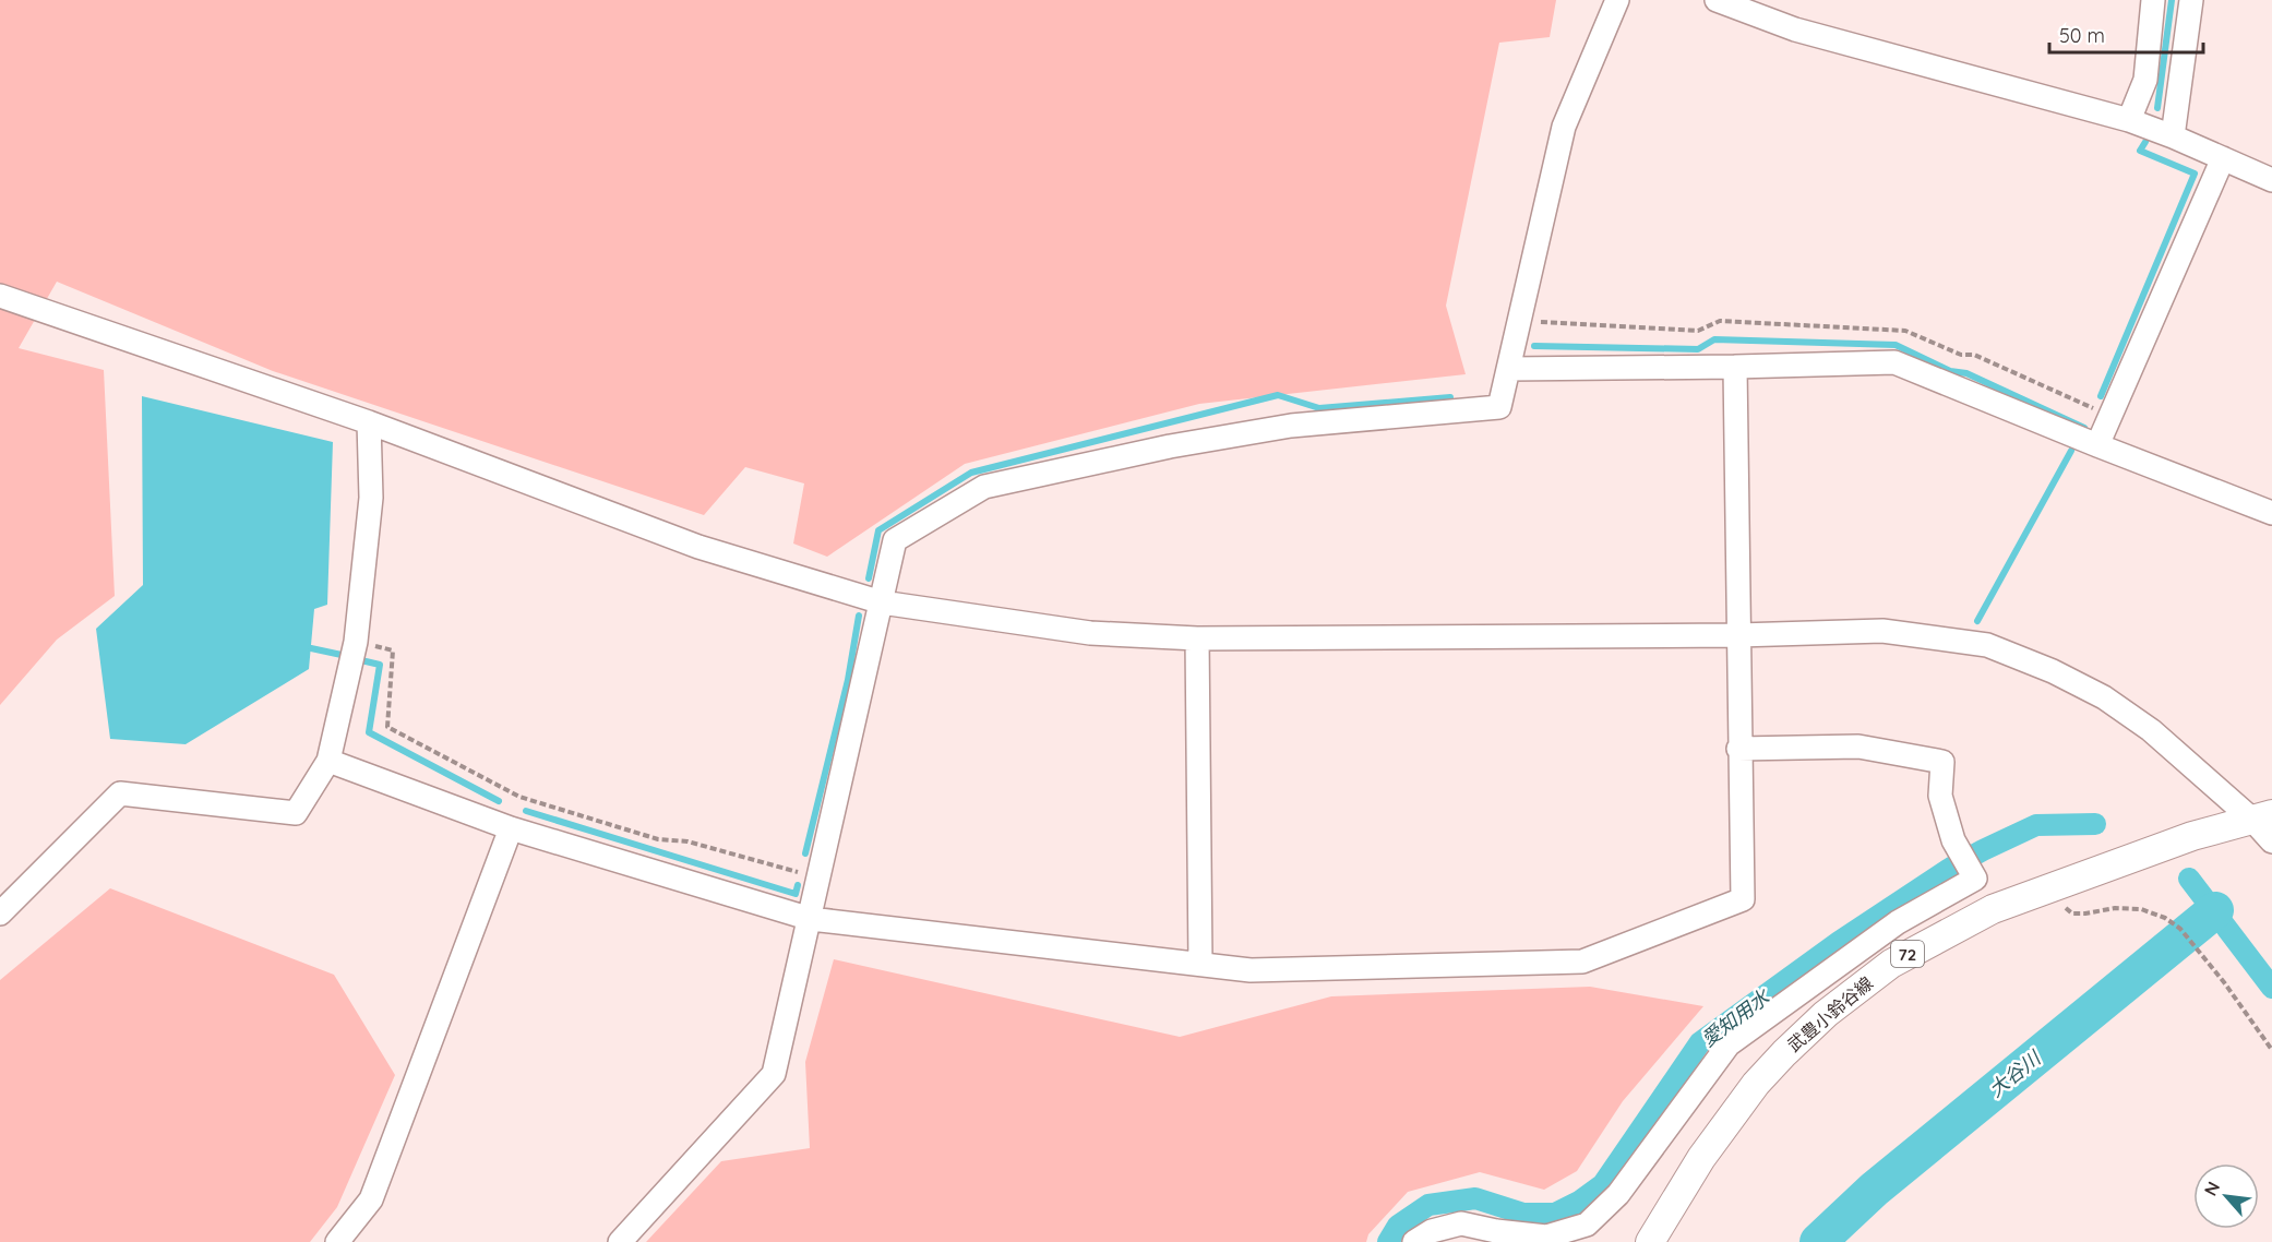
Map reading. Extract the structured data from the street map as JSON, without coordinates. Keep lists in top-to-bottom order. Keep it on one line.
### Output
{"streets":{"main road":["72","武豊小鈴谷線"]},"water":["愛知用水","大谷川"],"scale_bar":"50 m","north":"top left"}
